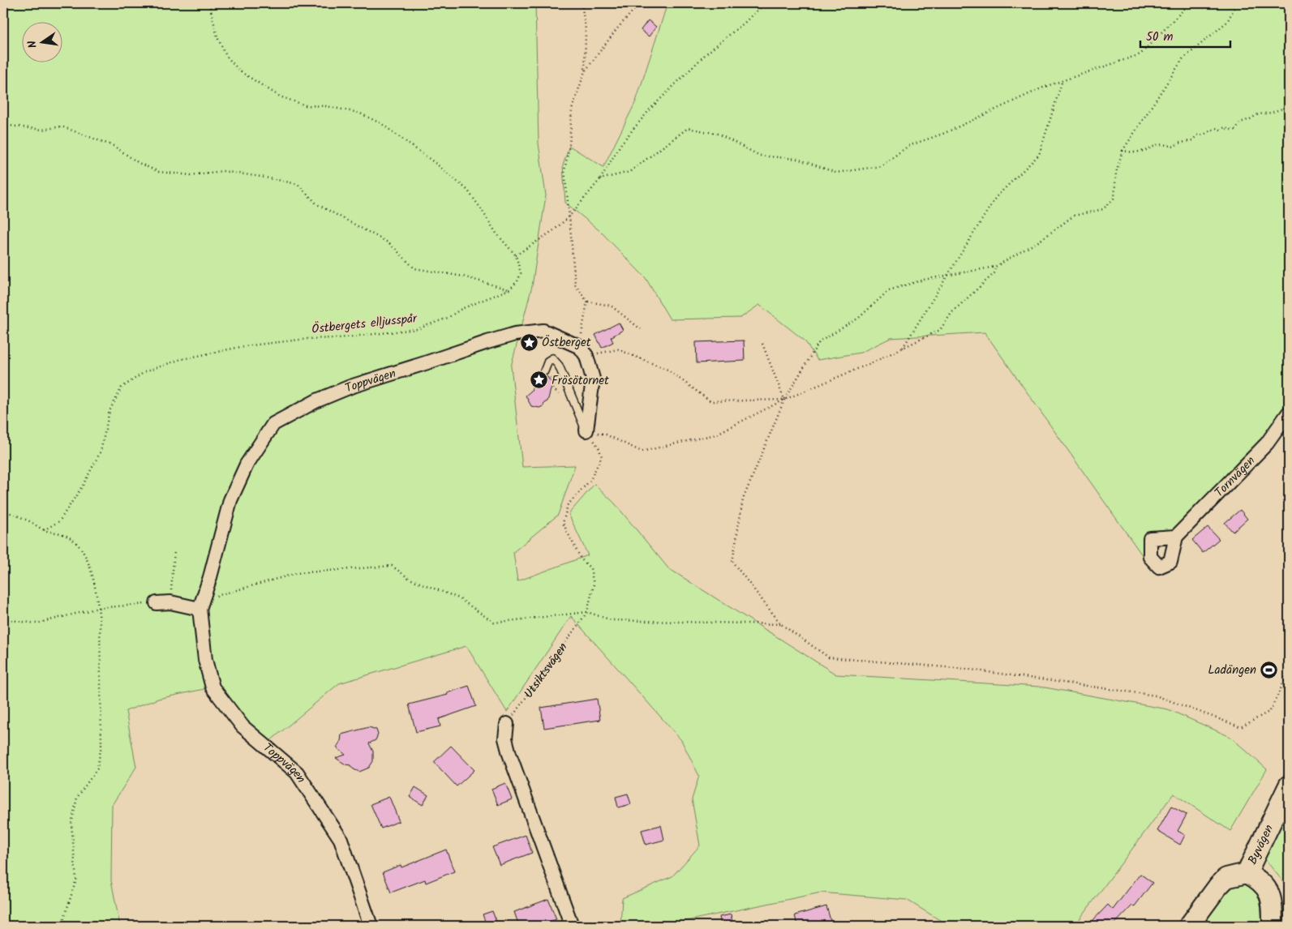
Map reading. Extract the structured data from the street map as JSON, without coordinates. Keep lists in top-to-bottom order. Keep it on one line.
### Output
{"streets":{"street":["Toppvägen","Tornvägen","Byvägen"],"path":["Östbergets elljusspår","Utsiktsvägen"]},"places":{"place":["Östberget","Frösötornet"],"sports":["Ladängen"]},"scale_bar":"50 m","north":"left"}
